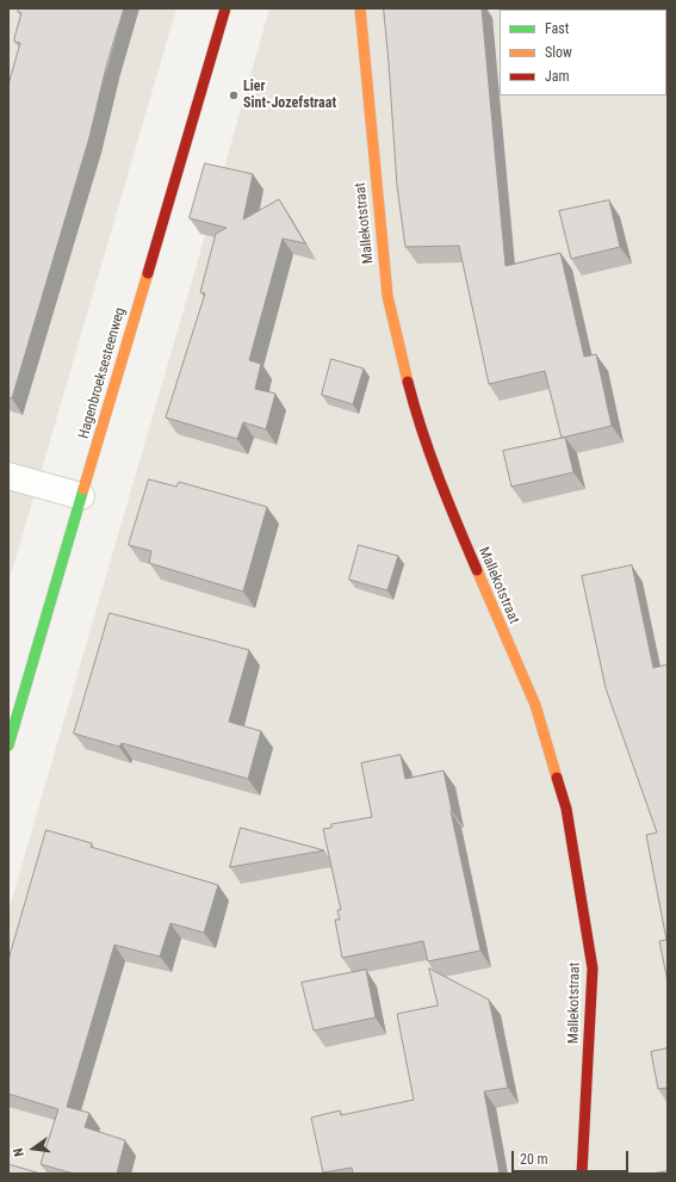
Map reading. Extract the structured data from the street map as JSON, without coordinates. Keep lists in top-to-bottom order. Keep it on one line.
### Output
{"streets":{"street":["Mallekotstraat","Hagenbroeksesteenweg"]},"places":["Lier Sint-Jozefstraat"],"legend":["Fast","Slow","Jam"],"scale_bar":"20 m","north":"left"}
